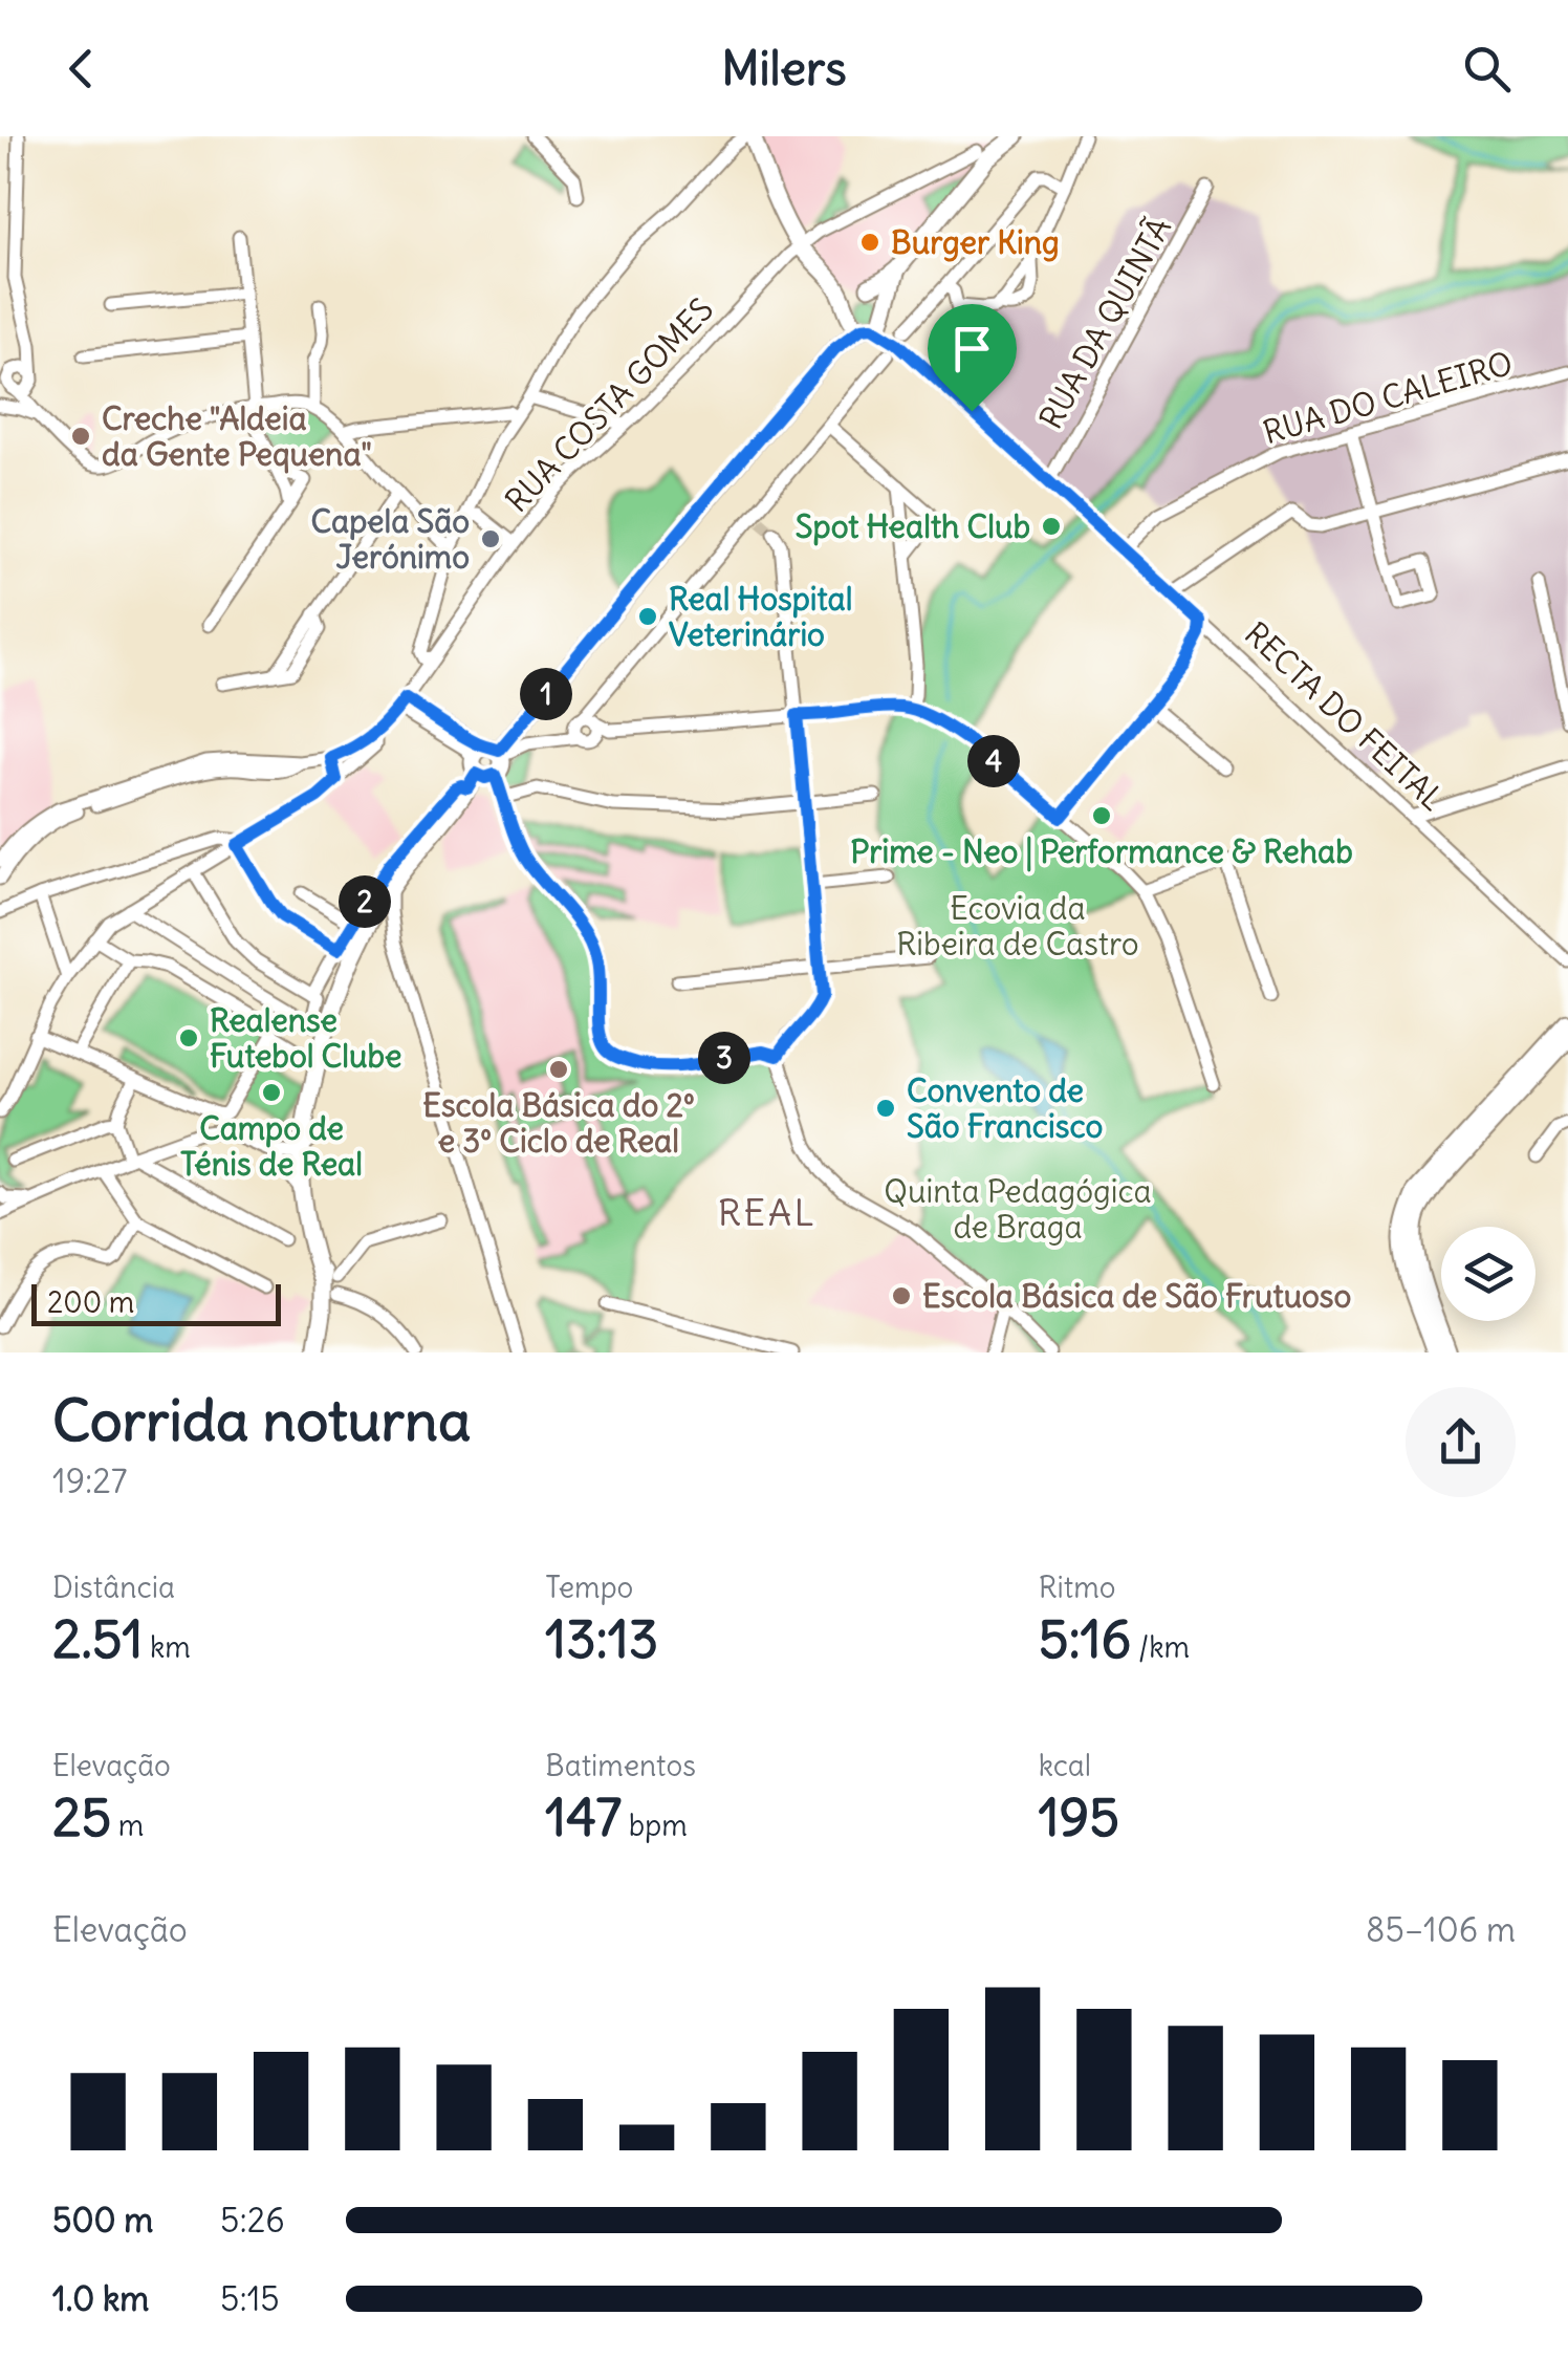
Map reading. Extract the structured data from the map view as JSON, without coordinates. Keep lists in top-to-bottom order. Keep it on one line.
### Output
{"streets":{"main road":["RECTA DO FEITAL"],"street":["RUA DA QUINTÃ","RUA DO CALEIRO","RUA COSTA GOMES"]},"crossings":[["RUA DA QUINTÃ","RECTA DO FEITAL"],["RUA DO CALEIRO","RECTA DO FEITAL"],["RUA COSTA GOMES","RECTA DO FEITAL"]],"districts":["REAL"],"parks":["Ecovia da Ribeira de Castro","Quinta Pedagógica de Braga"],"places":["Burger King","Creche \"Aldeia da Gente Pequena\"","Spot Health Club","Capela São Jerónimo","Real Hospital Veterinário","Prime - Neo | Performance & Rehab","Realense Futebol Clube","Escola Básica do 2º e 3º Ciclo de Real","Campo de Ténis de Real","Convento de São Francisco","Escola Básica de São Frutuoso"],"scale_bar":"200 m","page":{"header":"Milers","pins":["1","4","2","3"],"scale":"200 m","heading":["Corrida noturna","19:27"],"stats":[["Distância","2.51 km"],["Tempo","13:13"],["Ritmo","5:16 /km"],["Elevação","25 m"],["Batimentos","147 bpm"],["kcal","195"]],"chart":["Elevação","85–106 m"],"list":[{"name":"500 m","note":"5:26"},{"name":"1.0 km","note":"5:15"}]}}
